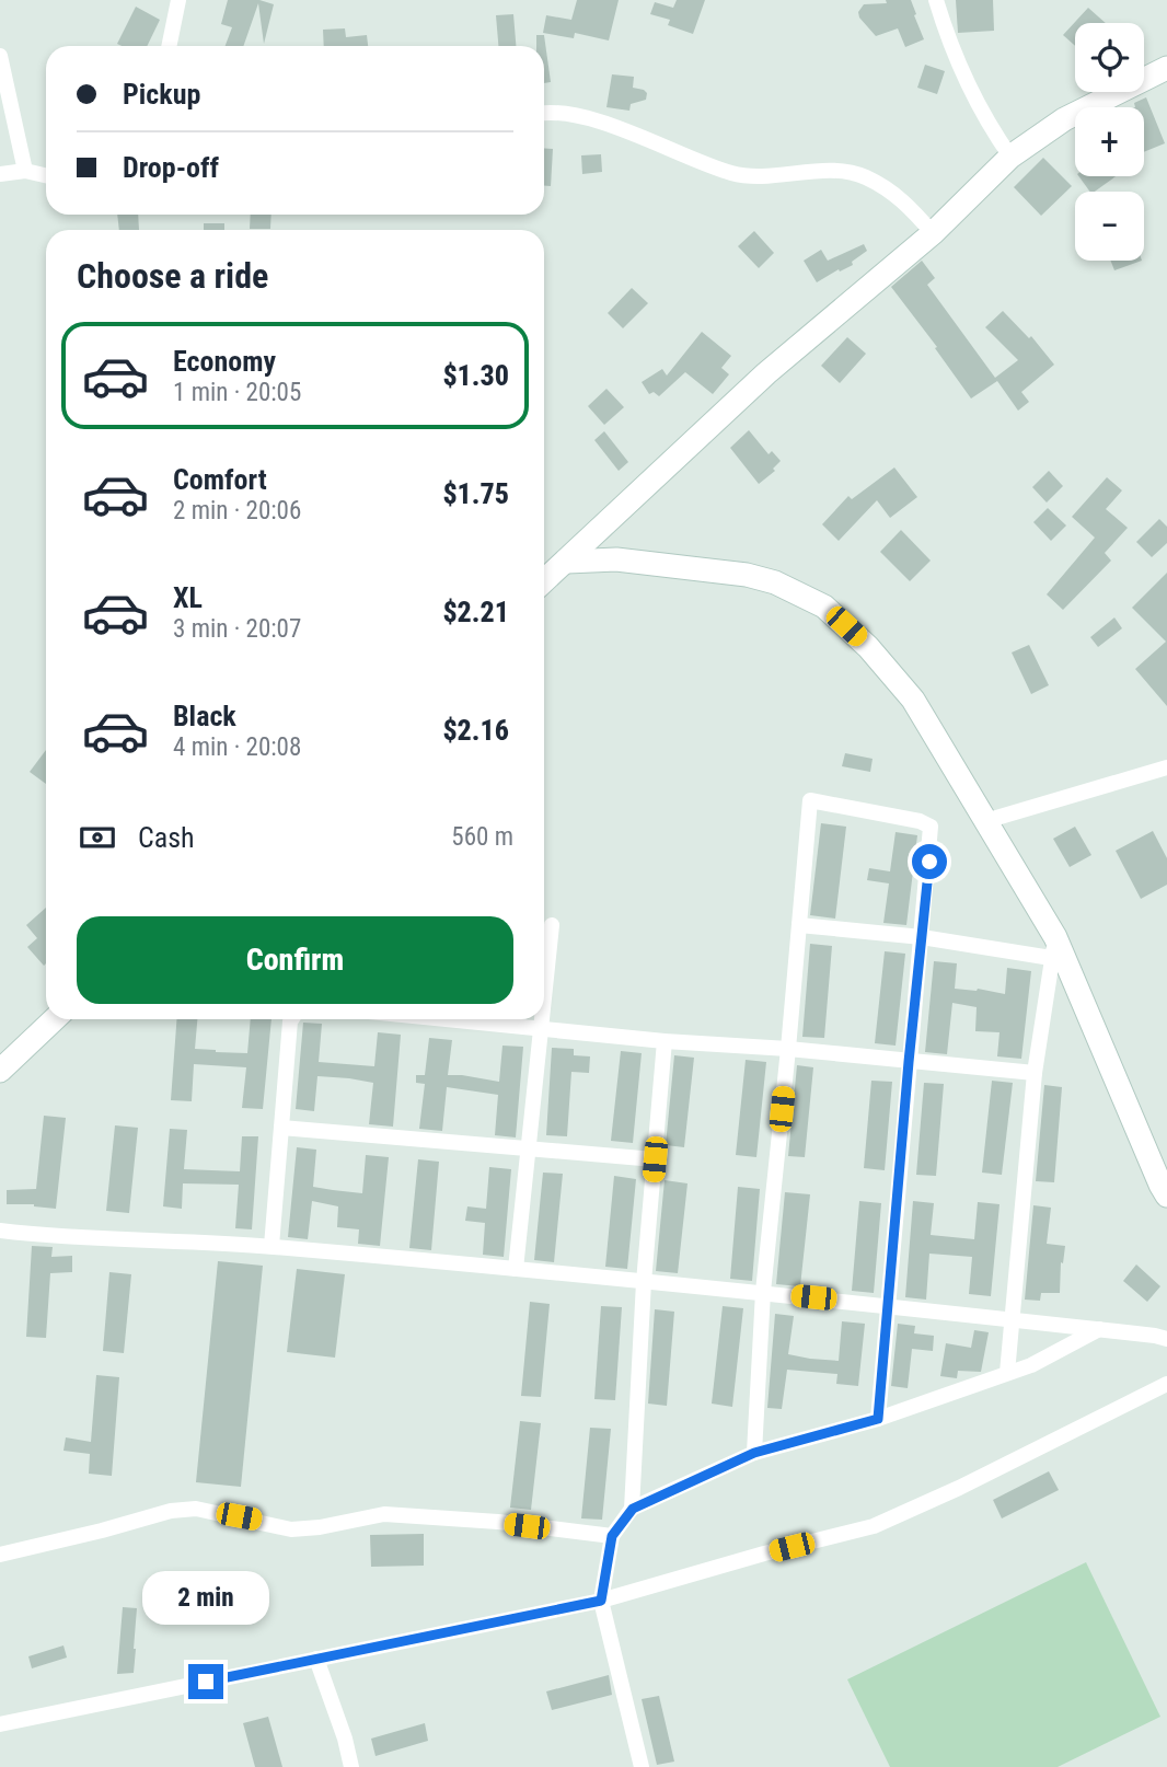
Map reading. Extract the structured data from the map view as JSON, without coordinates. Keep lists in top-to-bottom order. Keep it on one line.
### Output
{"page":{"map_buttons":["+","−"],"banner":["Pickup","Drop-off"],"heading":"Choose a ride","list":[{"name":"Economy","note":"1 min · 20:05","value":"$1.30"},{"name":"Comfort","note":"2 min · 20:06","value":"$1.75"},{"name":"XL","note":"3 min · 20:07","value":"$2.21"},{"name":"Black","note":"4 min · 20:08","value":"$2.16"}],"pay":["Cash","560 m"],"buttons":"Confirm","bubble":"2 min"}}
